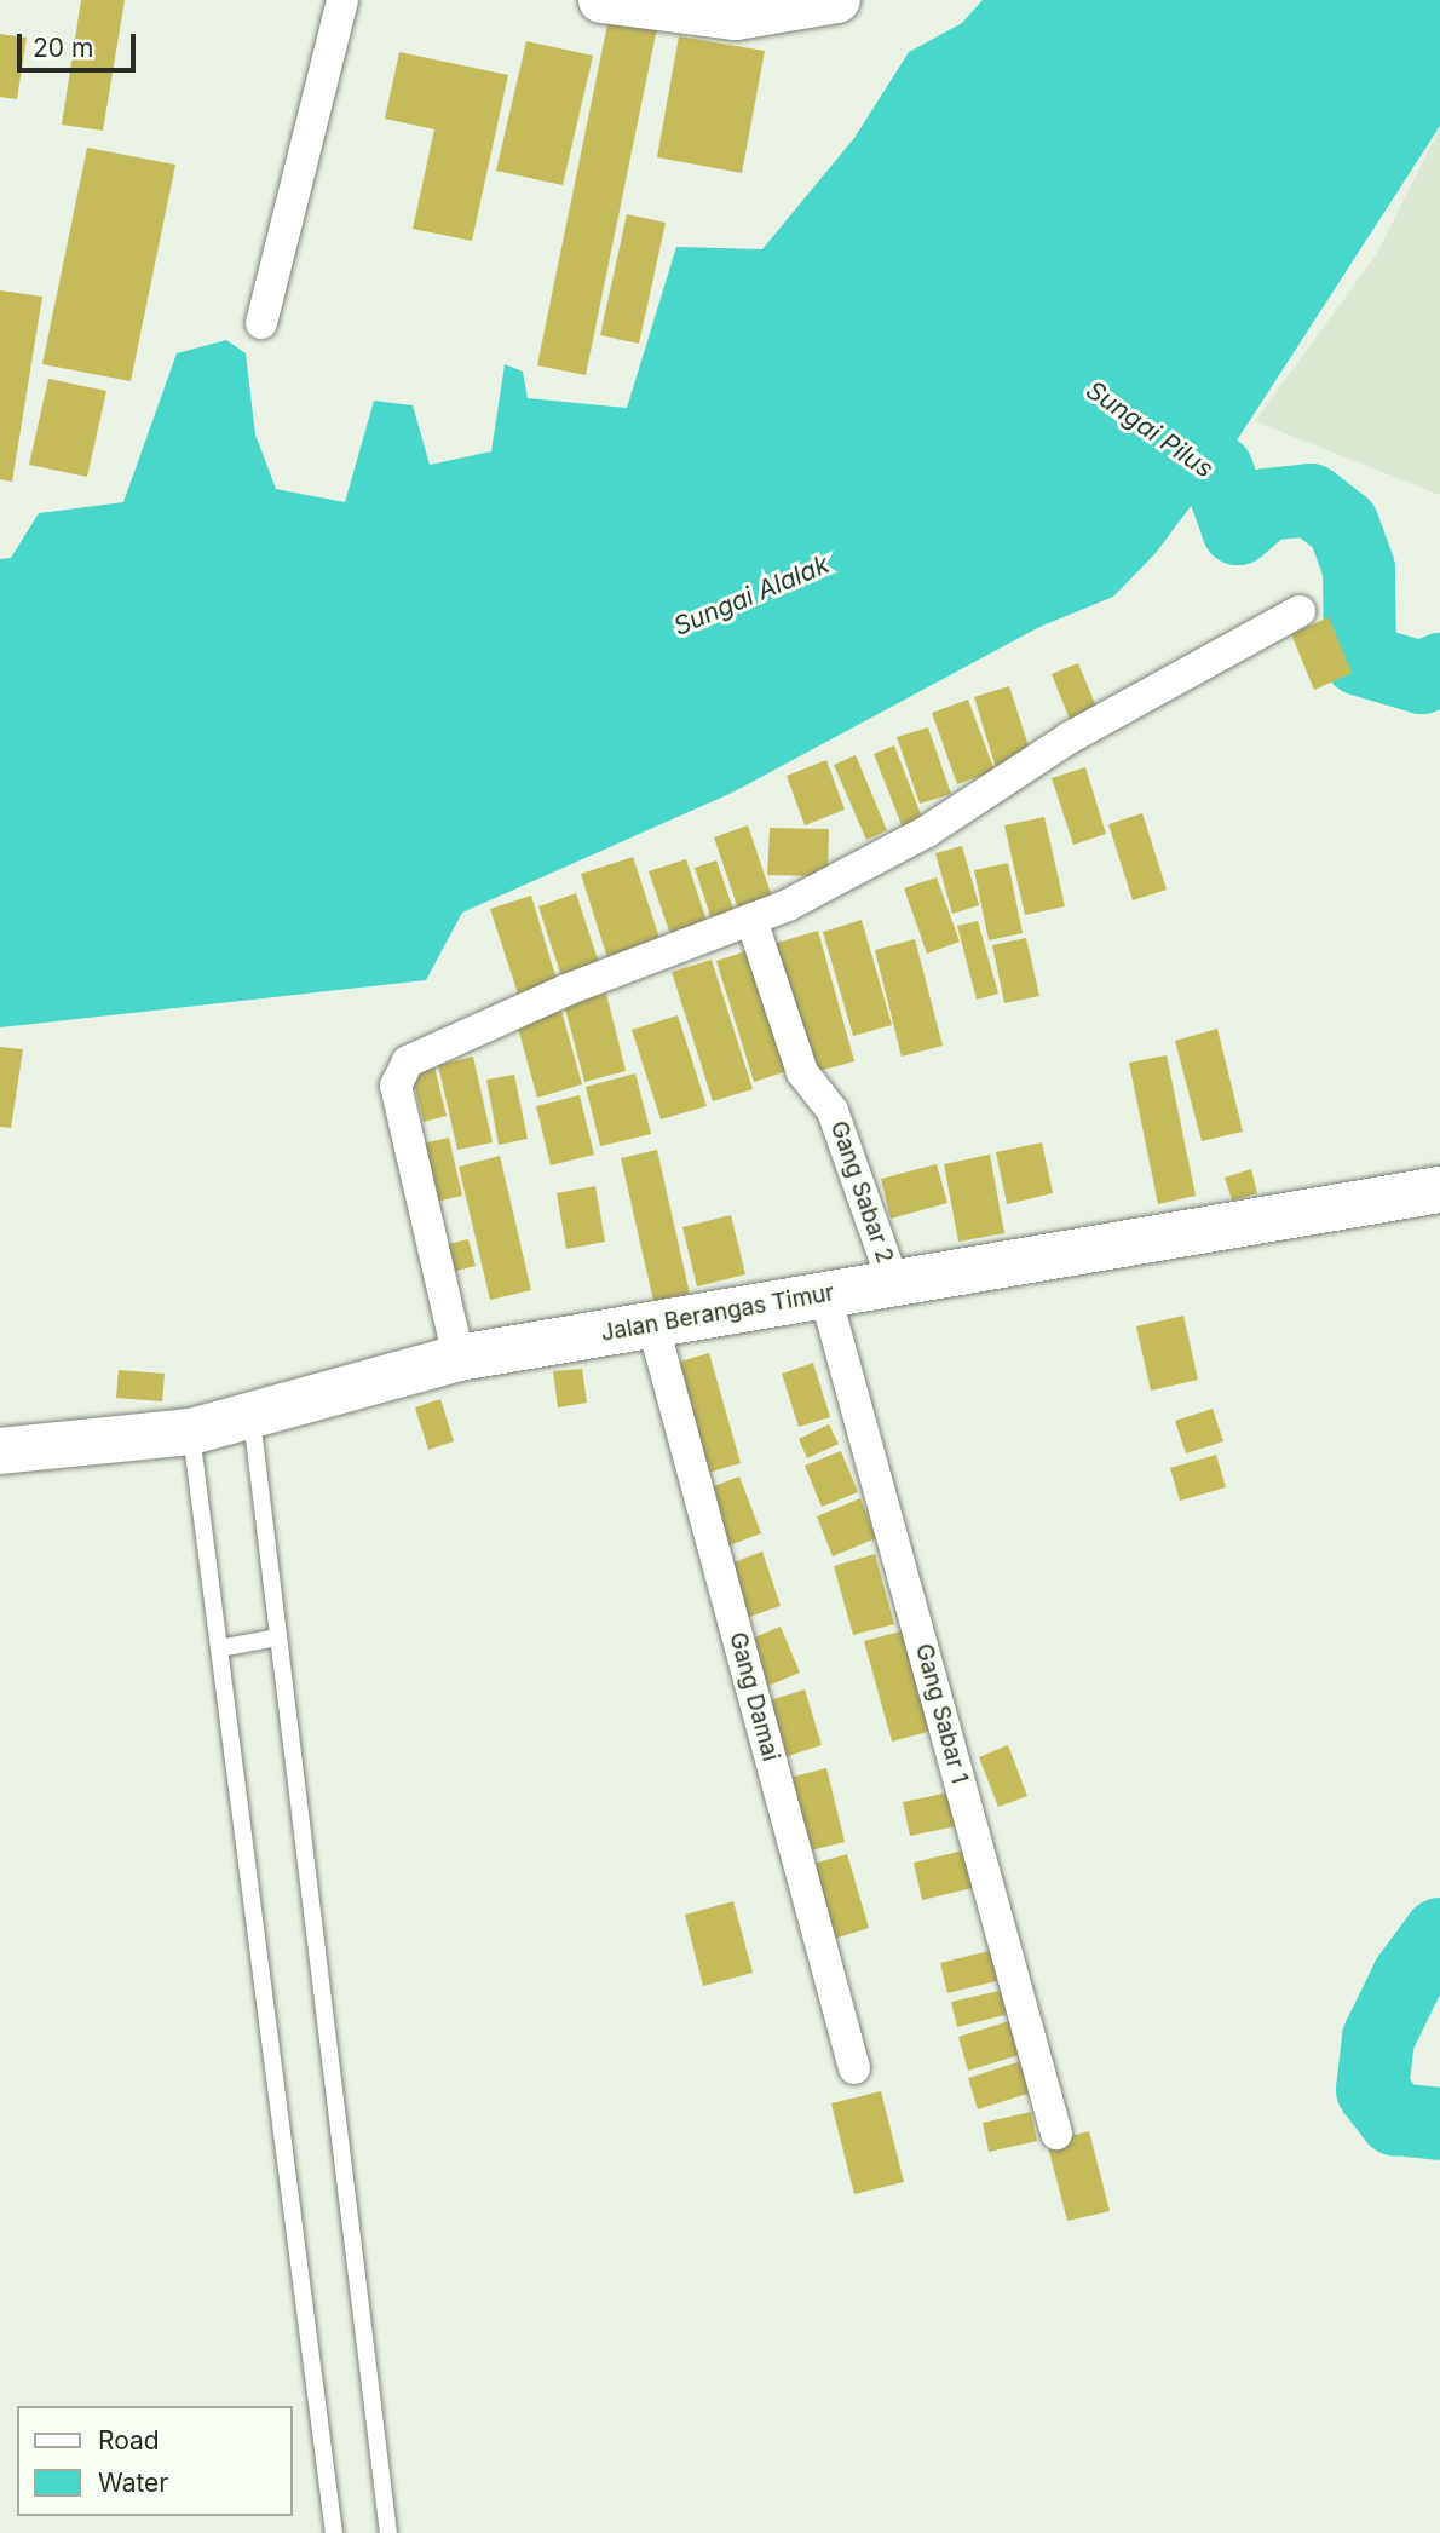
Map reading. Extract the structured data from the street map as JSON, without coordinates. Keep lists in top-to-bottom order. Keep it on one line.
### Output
{"streets":{"main road":["Jalan Berangas Timur"],"street":["Gang Sabar 2","Gang Damai","Gang Sabar 1"]},"crossings":[["Gang Sabar 2","Jalan Berangas Timur"],["Jalan Berangas Timur","Gang Damai"],["Jalan Berangas Timur","Gang Sabar 1"]],"water":["Sungai Pilus","Sungai Alalak"],"legend":["Road","Water"],"scale_bar":"20 m"}
